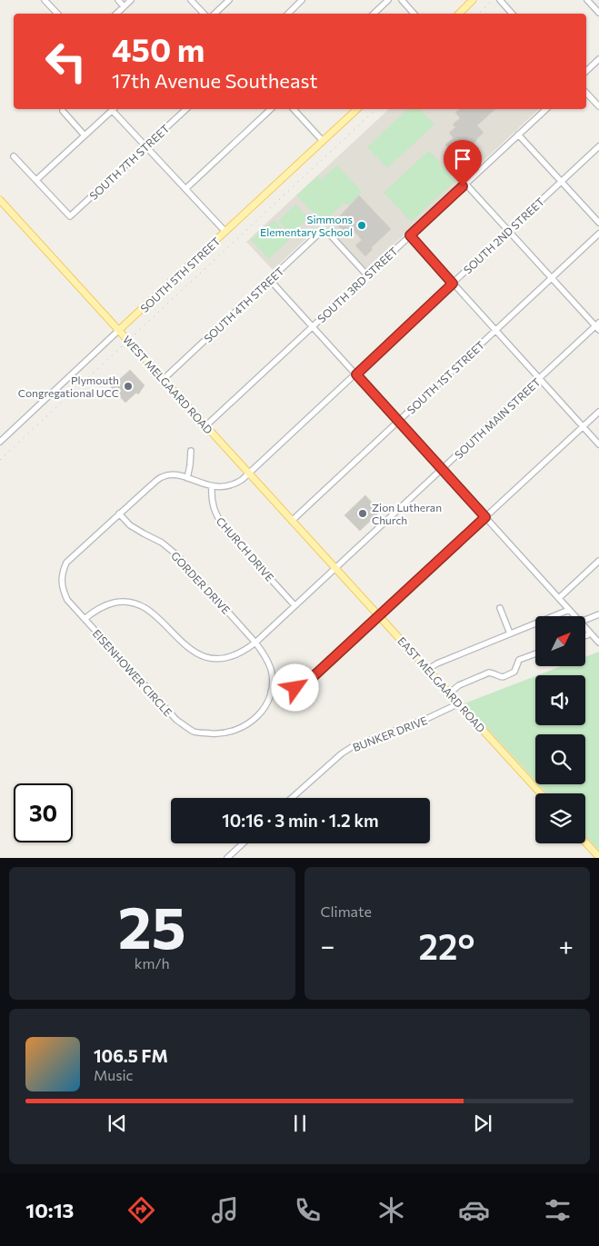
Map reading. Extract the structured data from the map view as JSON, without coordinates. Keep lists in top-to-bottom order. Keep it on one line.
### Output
{"streets":{"main road":["SOUTH 5TH STREET","WEST MELGAARD ROAD","EAST MELGAARD ROAD"],"street":["SOUTH 7TH STREET","SOUTH 2ND STREET","SOUTH 3RD STREET","SOUTH 4TH STREET","SOUTH 1ST STREET","SOUTH MAIN STREET","CHURCH DRIVE","GORDER DRIVE","EISENHOWER CIRCLE","BUNKER DRIVE"]},"crossings":[["SOUTH 2ND STREET","WEST MELGAARD ROAD"],["SOUTH 5TH STREET","WEST MELGAARD ROAD"],["SOUTH 3RD STREET","SOUTH 4TH STREET"],["SOUTH 3RD STREET","WEST MELGAARD ROAD"],["SOUTH 4TH STREET","WEST MELGAARD ROAD"],["SOUTH 1ST STREET","WEST MELGAARD ROAD"],["WEST MELGAARD ROAD","SOUTH MAIN STREET"],["WEST MELGAARD ROAD","EAST MELGAARD ROAD"],["SOUTH MAIN STREET","EAST MELGAARD ROAD"],["CHURCH DRIVE","EISENHOWER CIRCLE"],["GORDER DRIVE","EISENHOWER CIRCLE"],["EAST MELGAARD ROAD","BUNKER DRIVE"]],"places":["Simmons Elementary School","Plymouth Congregational UCC","Zion Lutheran Church"],"north":"top right","page":{"turn":["450 m","17th Avenue Southeast"],"limit":"30","trip":"10:16 · 3 min · 1.2 km","tile":[["25","km/h"],"Climate"],"heat":["−","22°","+"],"song":["106.5 FM","Music"],"tabs":"10:13"}}
